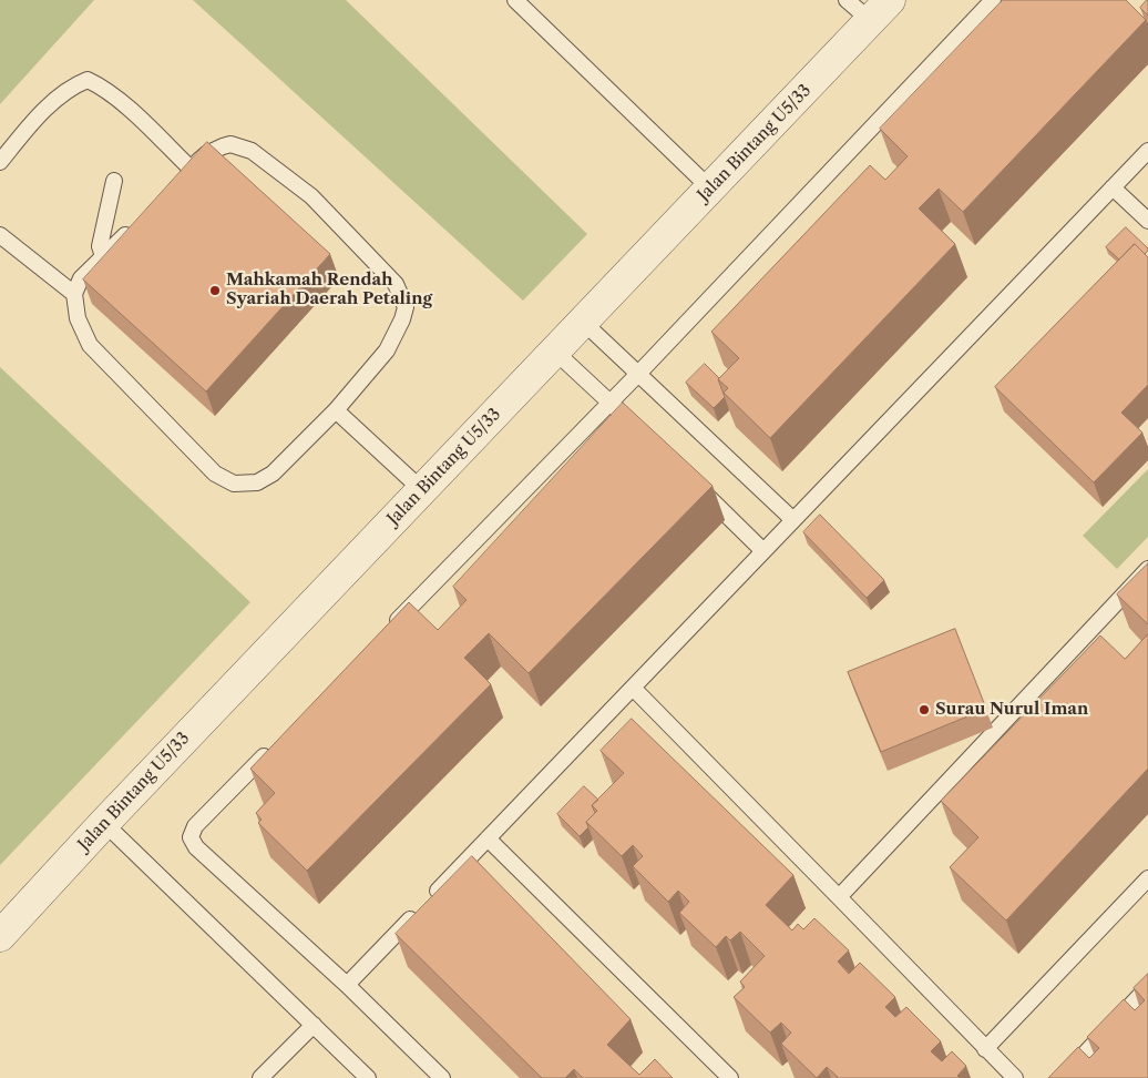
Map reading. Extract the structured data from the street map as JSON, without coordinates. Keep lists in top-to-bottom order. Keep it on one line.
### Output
{"streets":{"street":["Jalan Bintang U5/33"]},"places":["Mahkamah Rendah Syariah Daerah Petaling","Surau Nurul Iman"]}
